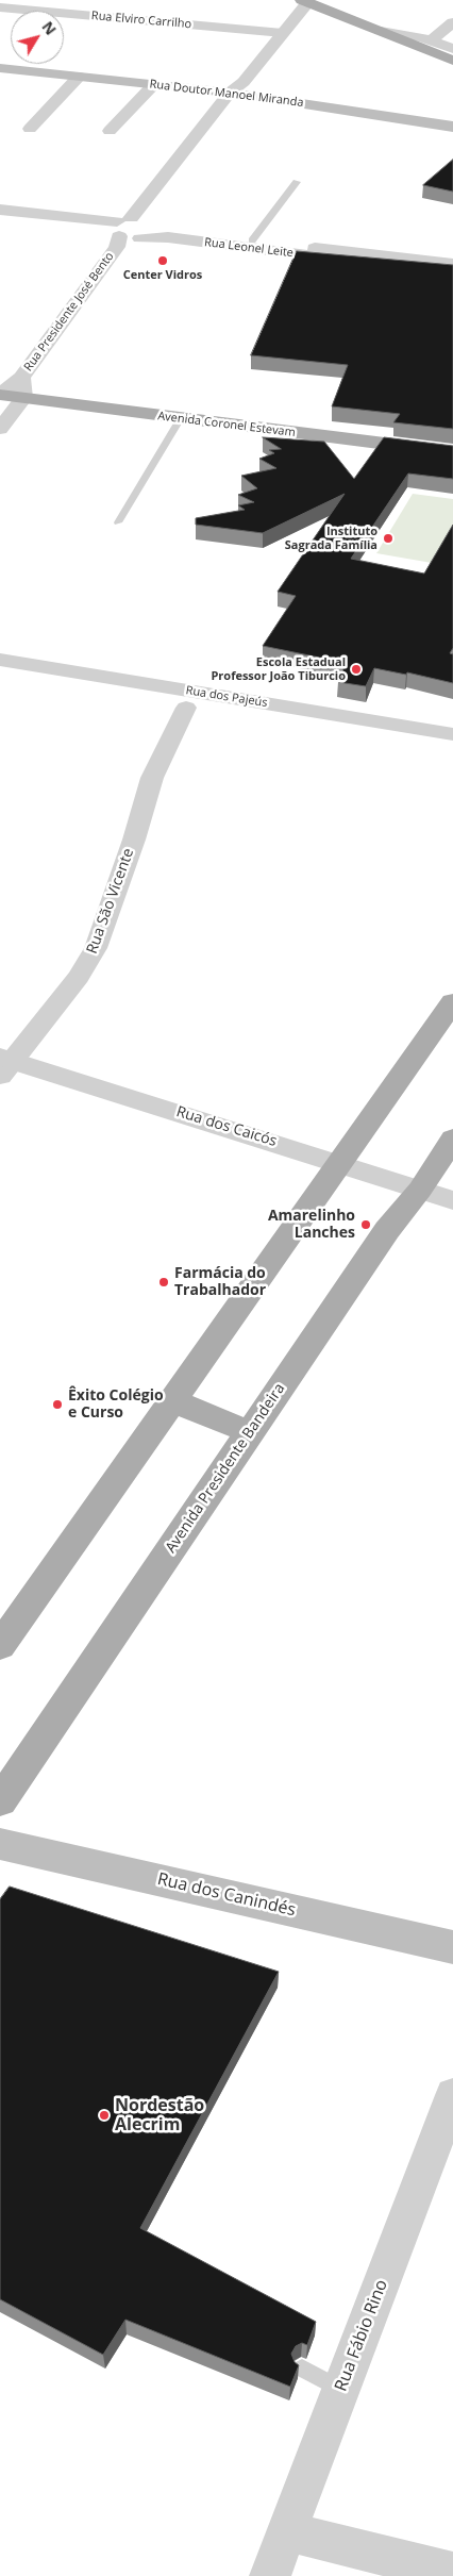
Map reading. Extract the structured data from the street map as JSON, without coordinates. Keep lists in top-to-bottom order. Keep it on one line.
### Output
{"streets":{"main road":["Rua Doutor Manoel Miranda","Avenida Coronel Estevam","Avenida Presidente Bandeira","Rua dos Canindés"],"street":["Rua Elviro Carrilho","Rua Leonel Leite","Rua Presidente José Bento","Rua dos Pajeús","Rua São Vicente","Rua dos Caicós","Rua Fábio Rino"]},"crossings":[["Rua Doutor Manoel Miranda","Rua Presidente José Bento"],["Rua Leonel Leite","Rua Presidente José Bento"],["Rua Presidente José Bento","Avenida Coronel Estevam"],["Rua dos Pajeús","Rua São Vicente"],["Rua São Vicente","Rua dos Caicós"],["Rua dos Caicós","Avenida Presidente Bandeira"]],"places":["Center Vidros","Instituto Sagrada Família","Escola Estadual Professor João Tiburcio","Amarelinho Lanches","Farmácia do Trabalhador","Êxito Colégio e Curso","Nordestão Alecrim"],"north":"top right"}
